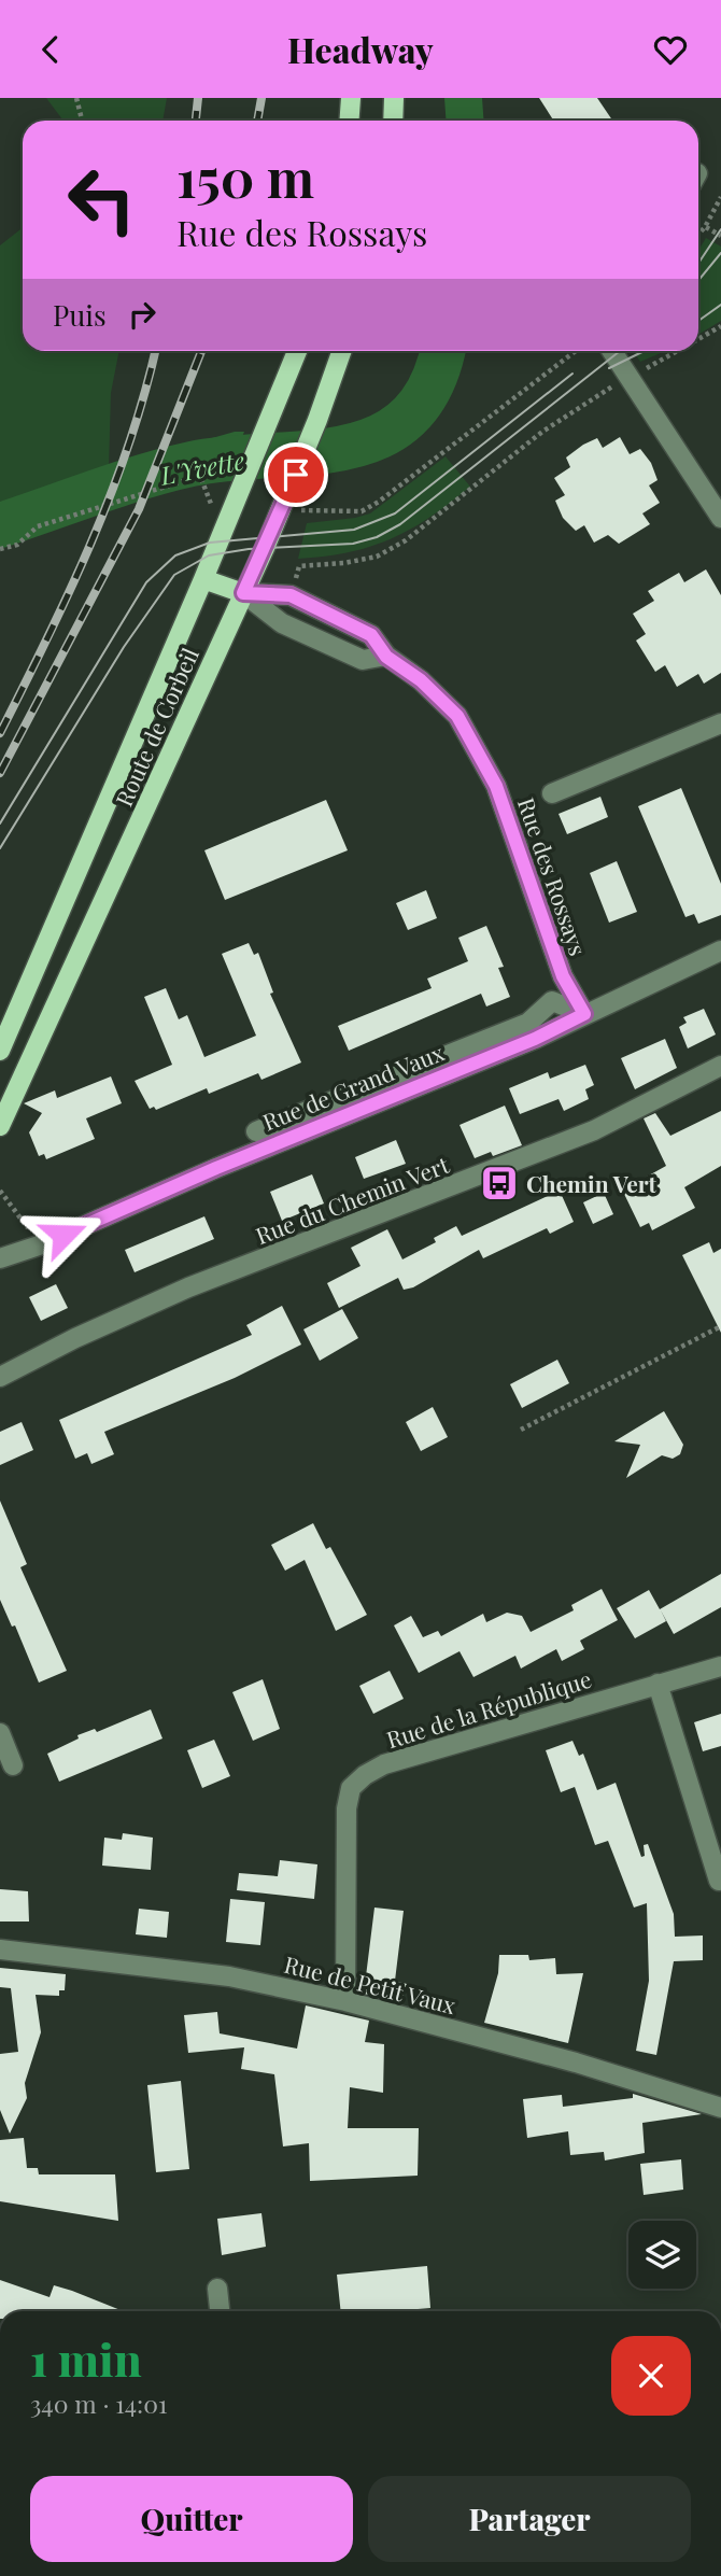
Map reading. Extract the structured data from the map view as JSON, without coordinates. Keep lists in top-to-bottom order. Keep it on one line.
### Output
{"streets":{"main road":["Route de Corbeil"],"street":["Rue des Rossays","Rue de Grand Vaux","Rue du Chemin Vert","Rue de la République","Rue de Petit Vaux"]},"crossings":[["Route de Corbeil","Rue des Rossays"],["Rue des Rossays","Rue de Grand Vaux"],["Rue de la République","Rue de Petit Vaux"]],"water":["L'Yvette"],"places":{"bus stop":["Chemin Vert"]},"page":{"header":"Headway","turn":["150 m","Rue des Rossays"],"then":"Puis","heading":["1 min","340 m · 14:01"],"buttons":["Quitter","Partager"]}}
